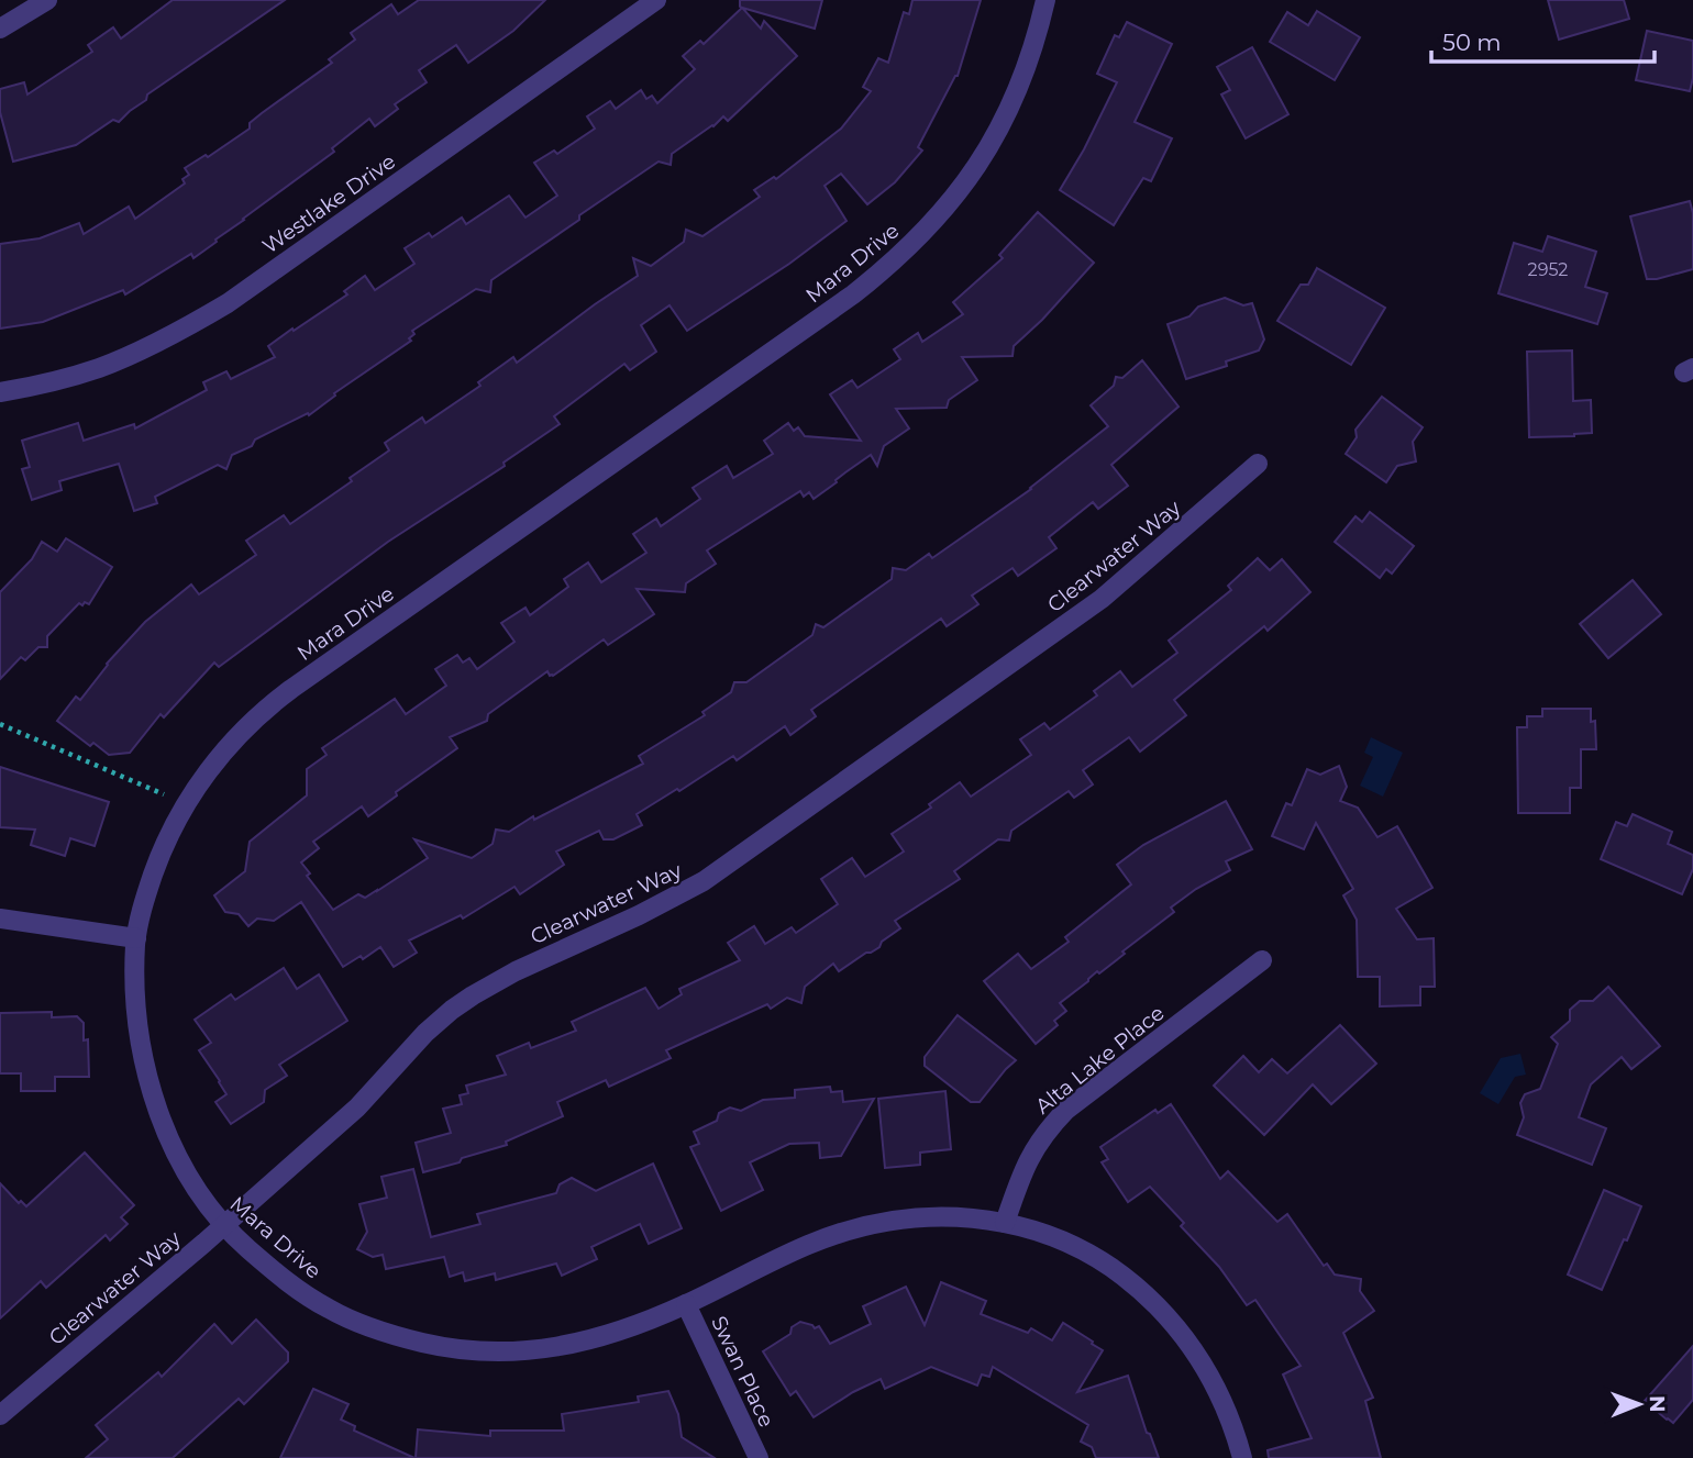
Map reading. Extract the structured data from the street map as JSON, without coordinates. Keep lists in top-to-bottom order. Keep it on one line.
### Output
{"streets":{"street":["Westlake Drive","Mara Drive","Clearwater Way","Alta Lake Place","Swan Place"]},"crossings":[["Mara Drive","Clearwater Way"],["Mara Drive","Alta Lake Place"],["Mara Drive","Swan Place"]],"house_numbers":["2952"],"scale_bar":"50 m","north":"right"}
